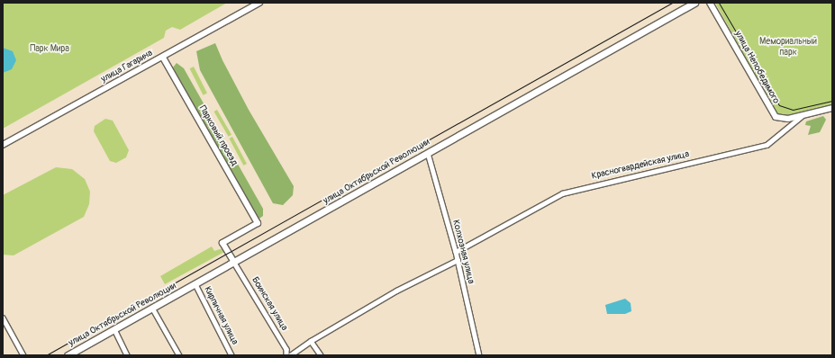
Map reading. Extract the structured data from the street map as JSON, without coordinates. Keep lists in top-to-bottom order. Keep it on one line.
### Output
{"streets":{"main road":["улица Октябрьской Революции"],"street":["улица Гагарина","улица Непобедимого","Парковый проезд","Красногвардейская улица","Колхозная улица","Боинская улица","Кирпичная улица"]},"crossings":[["улица Гагарина","Парковый проезд"],["улица Непобедимого","Красногвардейская улица"],["Парковый проезд","улица Октябрьской Революции"],["Парковый проезд","Боинская улица"],["Красногвардейская улица","Колхозная улица"],["улица Октябрьской Революции","Колхозная улица"],["улица Октябрьской Революции","Боинская улица"],["улица Октябрьской Революции","Кирпичная улица"]],"parks":["Мемориальный парк","Парк Мира"]}
